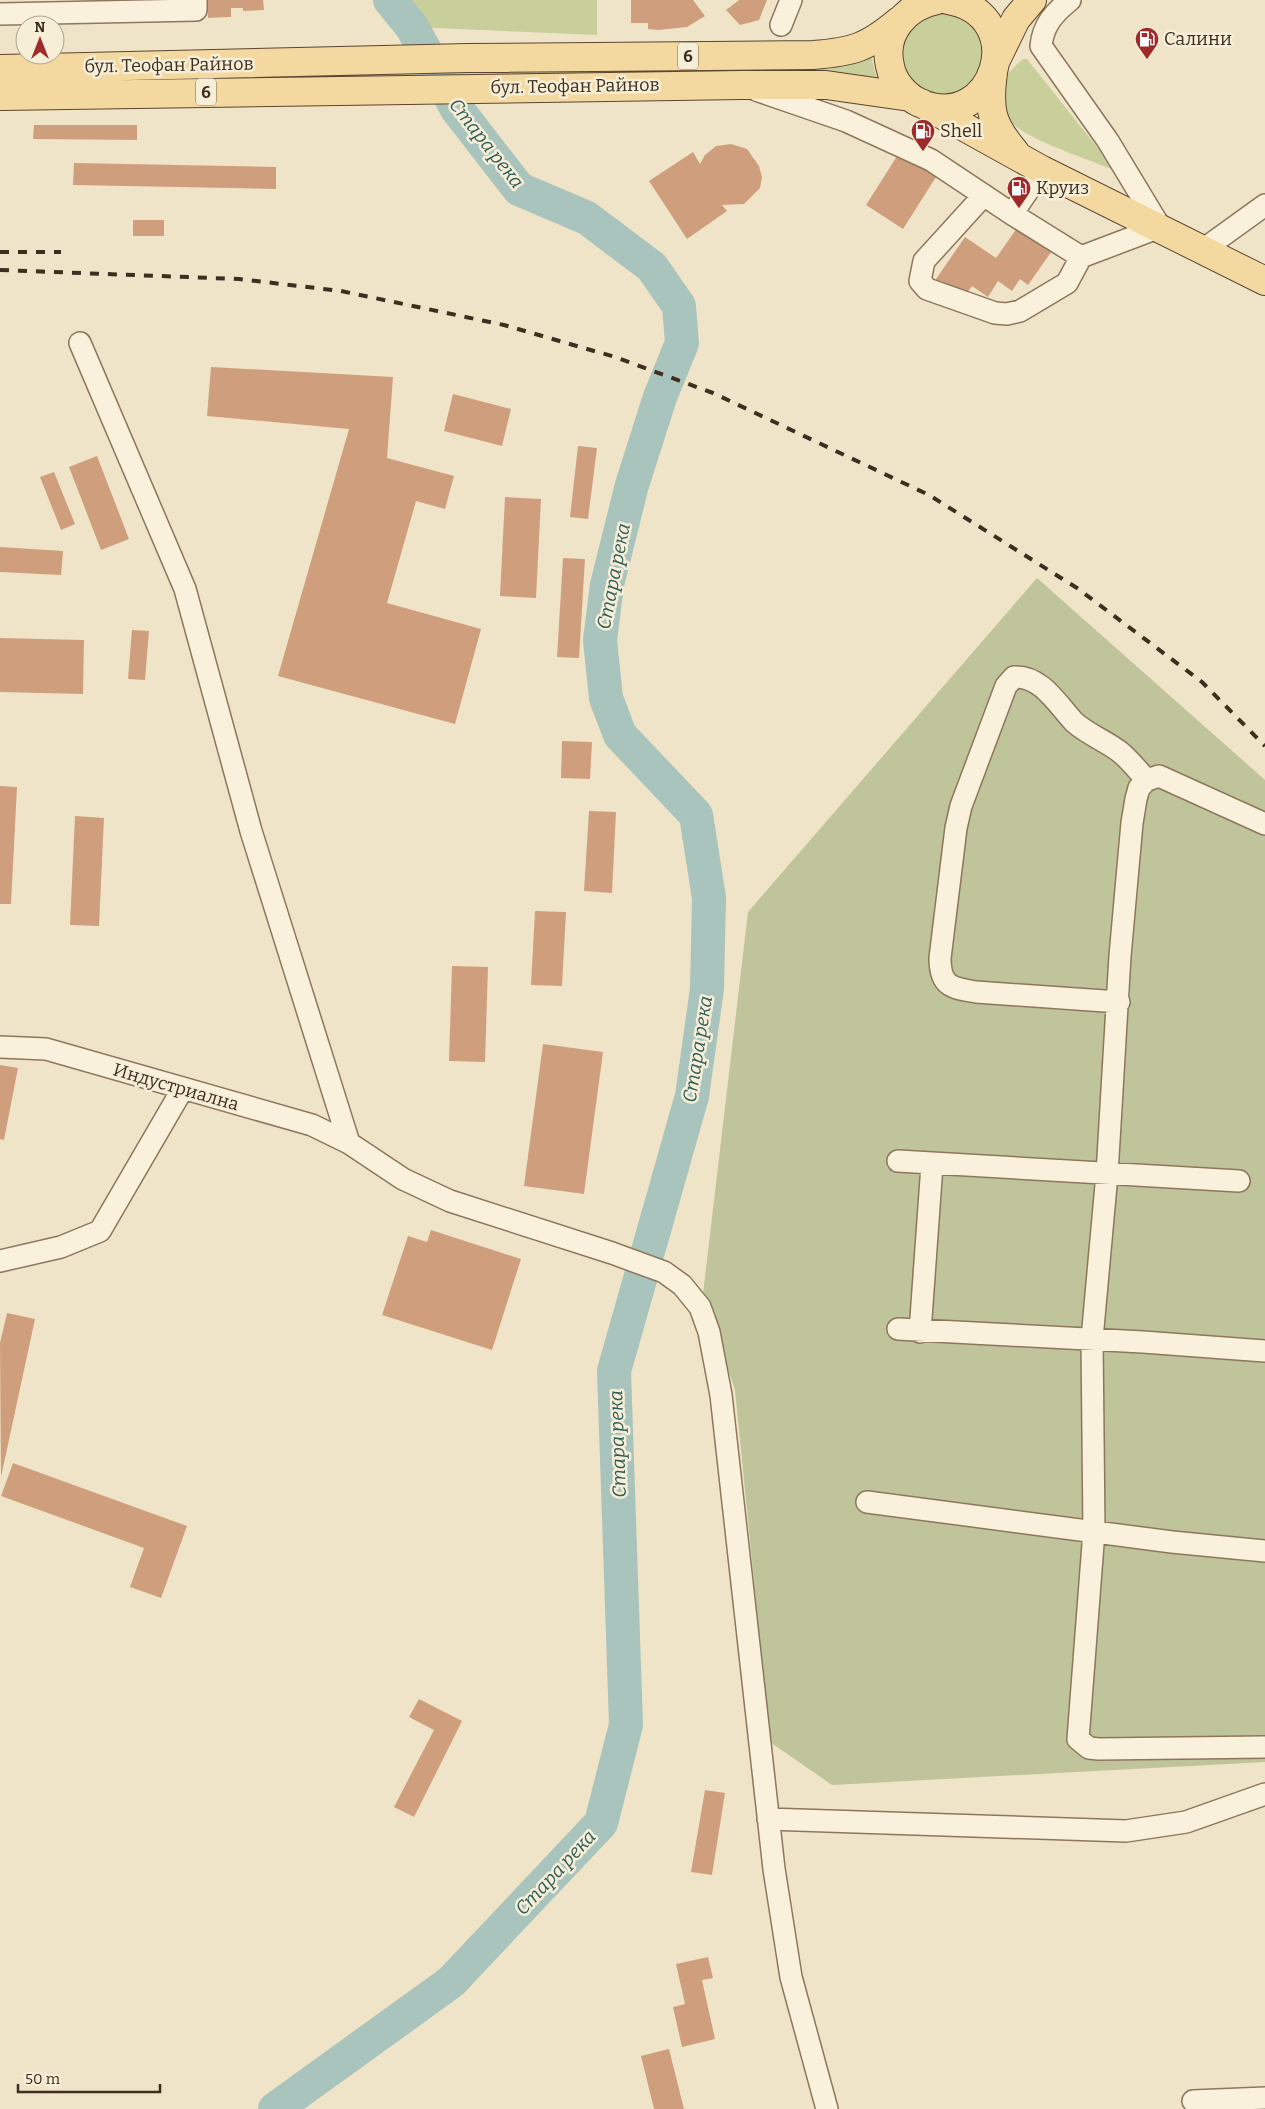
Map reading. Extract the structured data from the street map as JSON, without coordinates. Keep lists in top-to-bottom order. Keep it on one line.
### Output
{"streets":{"main road":["6","бул. Теофан Райнов"],"street":["Индустриална"]},"crossings":[["6","бул. Теофан Райнов"]],"water":["Стара река"],"places":{"fuel station":["Салини","Shell","Круиз"]},"scale_bar":"50 m","north":"top"}
